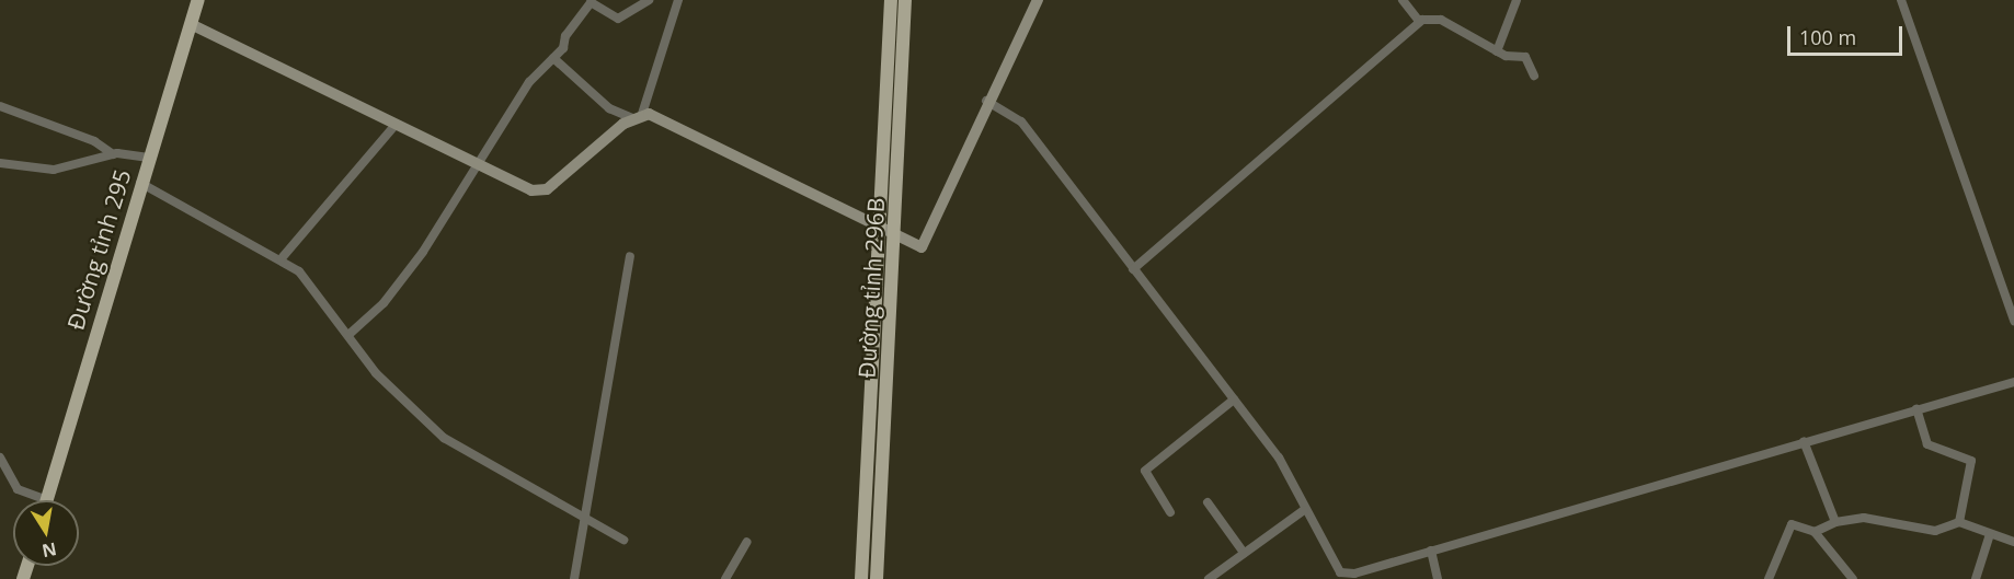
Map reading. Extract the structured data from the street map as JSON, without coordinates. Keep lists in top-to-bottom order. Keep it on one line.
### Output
{"streets":{"main road":["Đường tỉnh 295","Đường tỉnh 296B"]},"scale_bar":"100 m","north":"bottom"}
